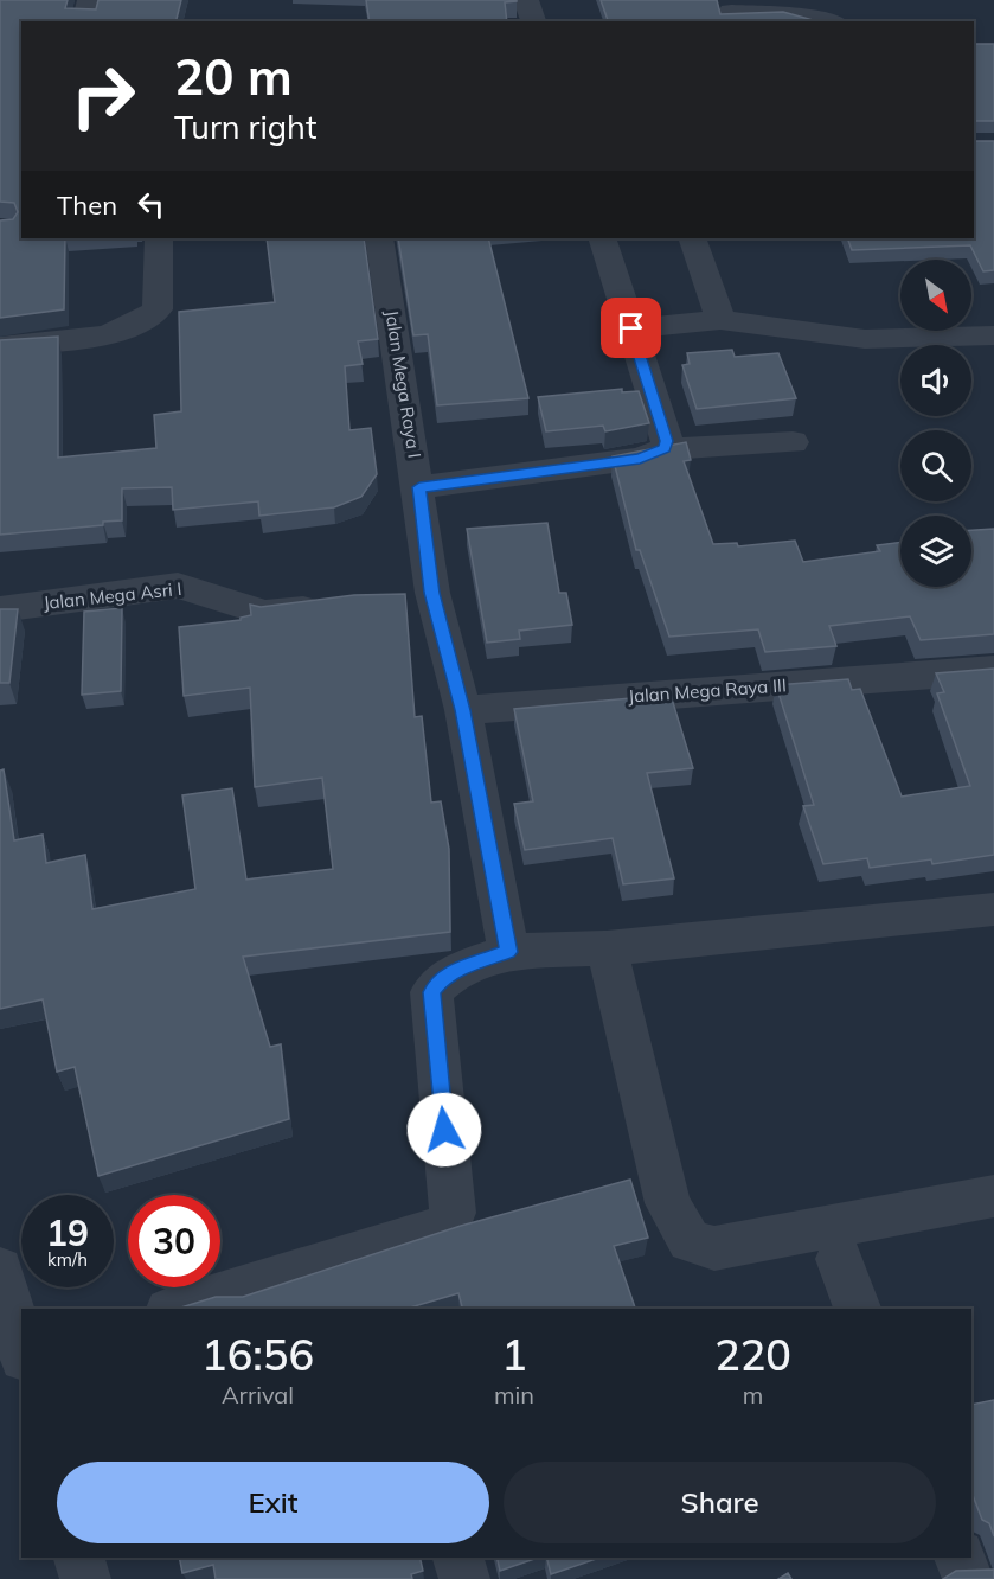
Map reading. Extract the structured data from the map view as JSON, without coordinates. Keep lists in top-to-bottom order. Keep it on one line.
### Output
{"streets":{"street":["Jalan Mega Raya I","Jalan Mega Asri I","Jalan Mega Raya III"]},"crossings":[["Jalan Mega Raya I","Jalan Mega Raya III"]],"north":"bottom right","page":{"turn":["20 m","Turn right"],"then":"Then","speed":"19 km/h","limit":"30","eta":["16:56","Arrival","1","min","220","m"],"buttons":["Exit","Share"]}}
